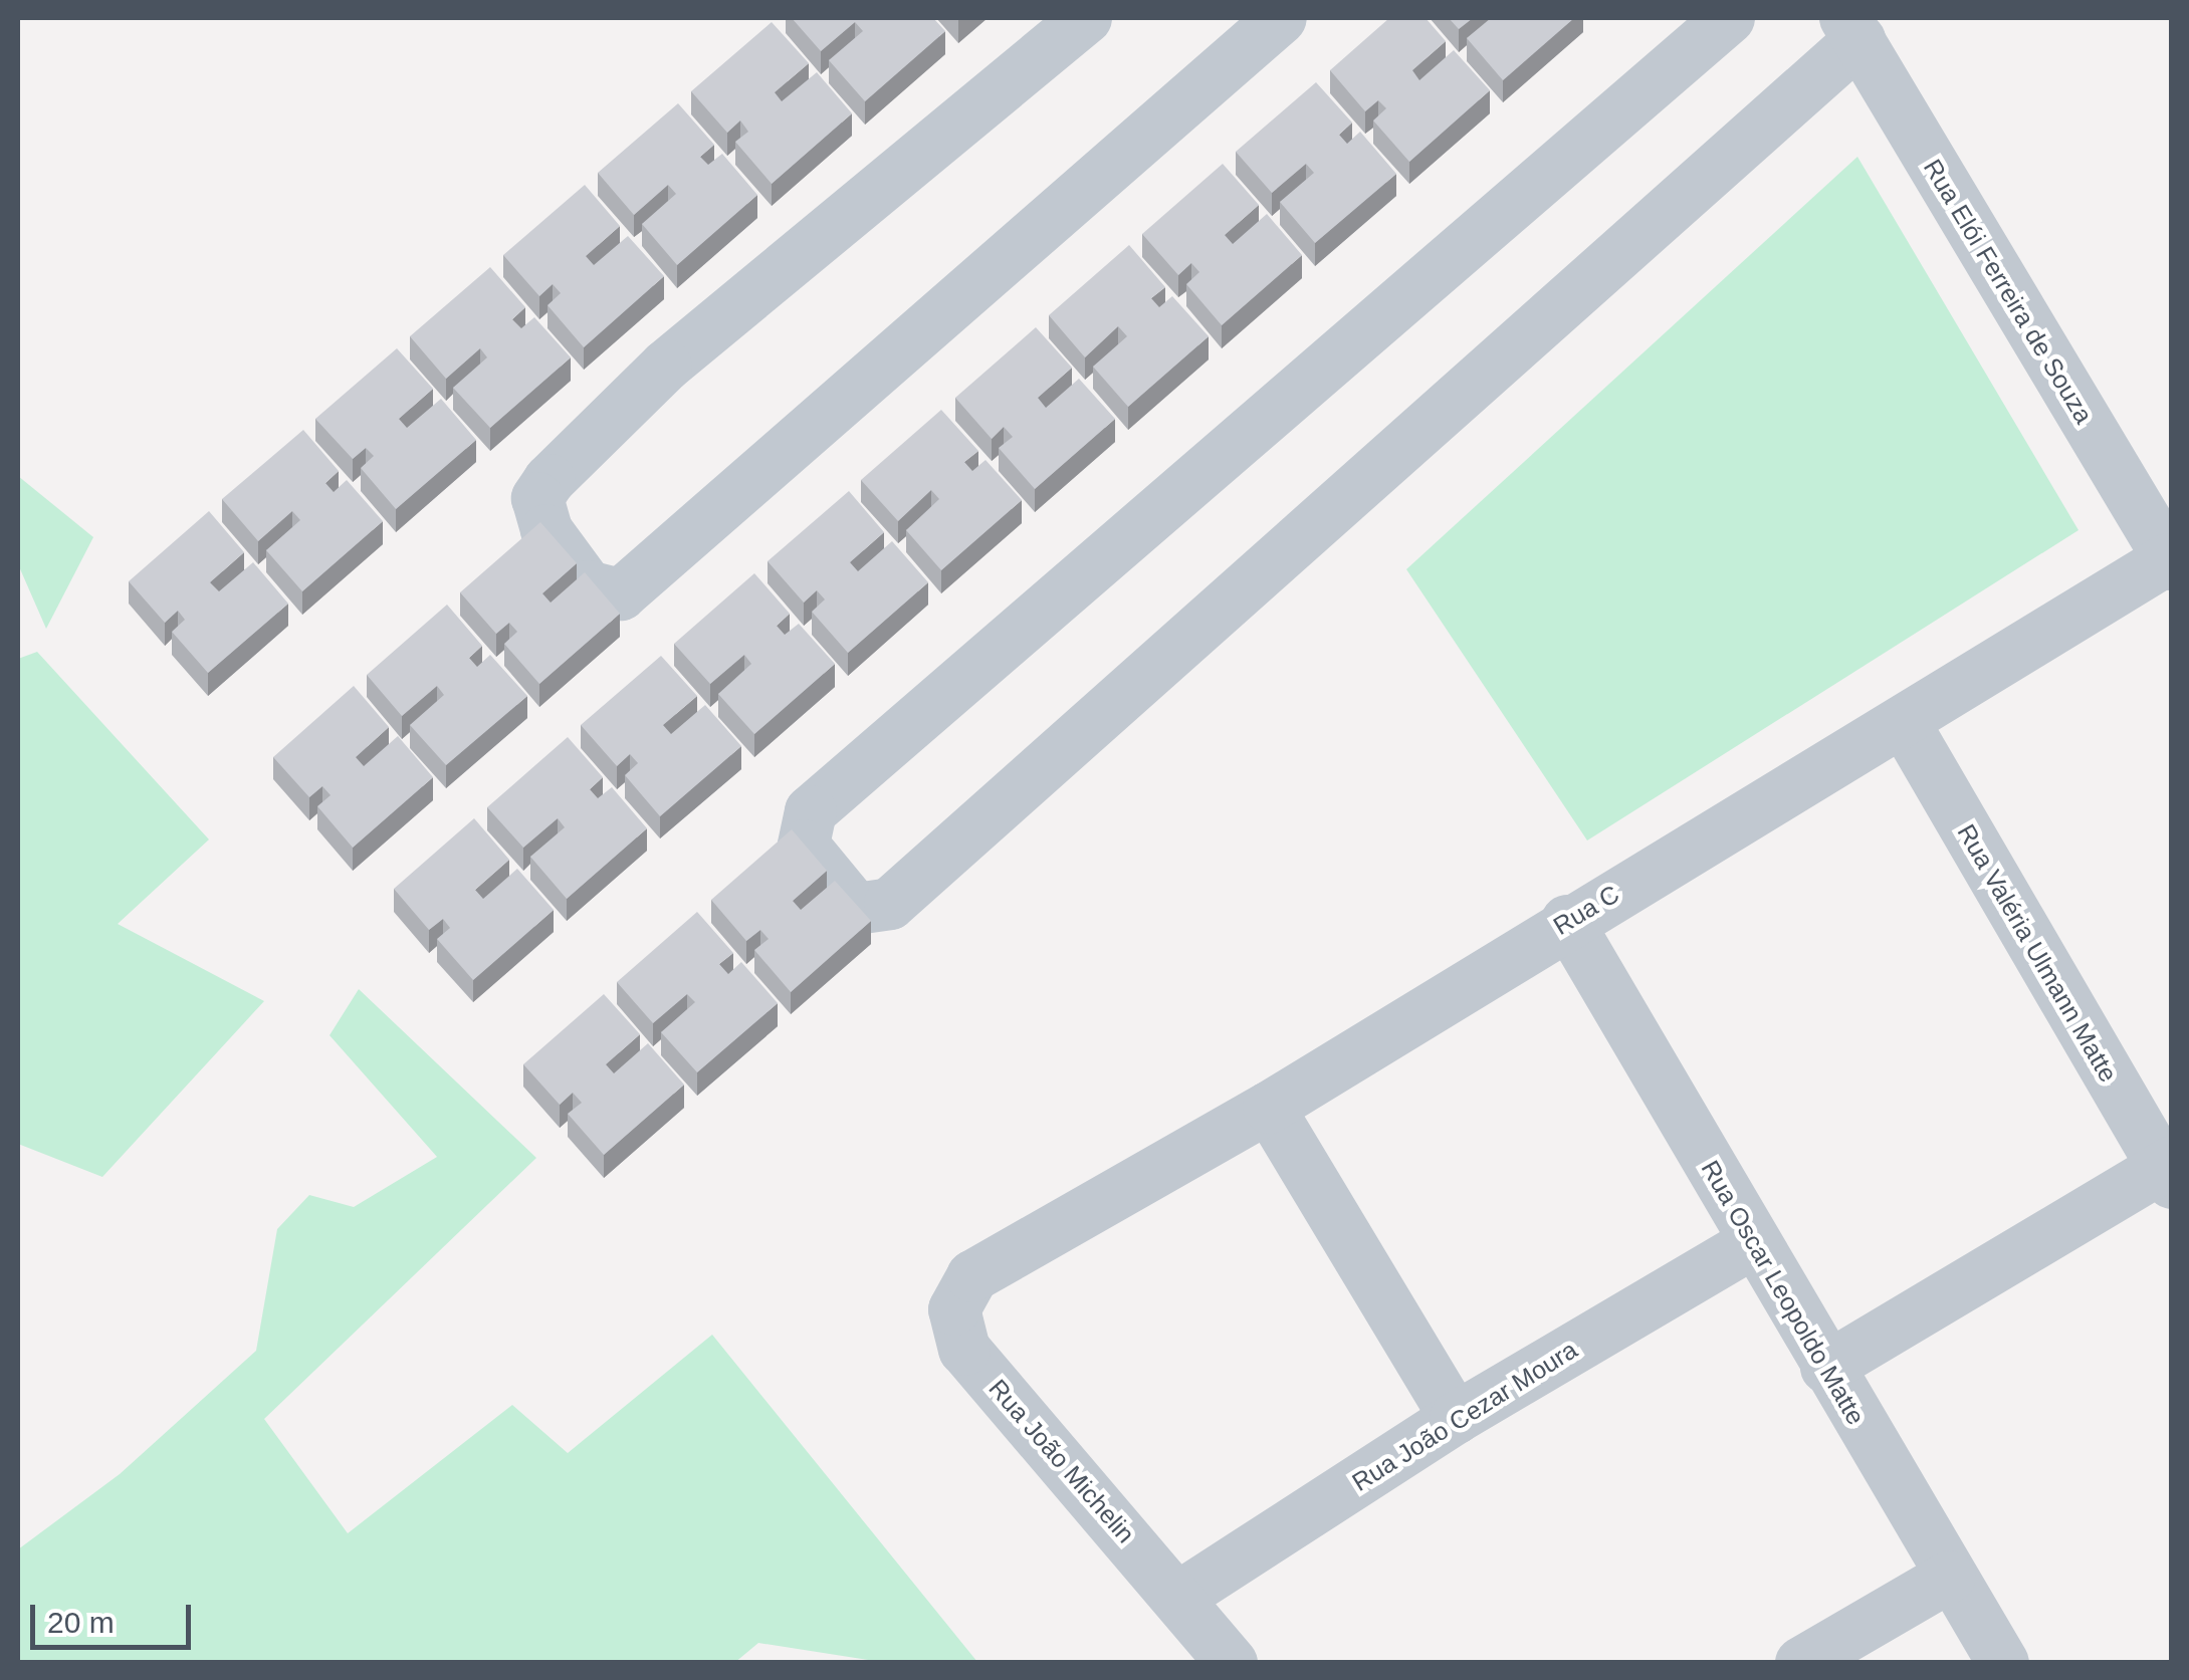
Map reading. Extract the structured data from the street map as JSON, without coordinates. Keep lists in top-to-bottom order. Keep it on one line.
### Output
{"streets":{"street":["Rua Elói Ferreira de Souza","Rua C","Rua Valéria Ulmann Matte","Rua Oscar Leopoldo Matte","Rua João Cezar Moura","Rua João Michelin"]},"crossings":[["Rua Elói Ferreira de Souza","Rua C"],["Rua C","Rua Valéria Ulmann Matte"],["Rua C","Rua Oscar Leopoldo Matte"],["Rua C","Rua João Michelin"],["Rua Oscar Leopoldo Matte","Rua João Cezar Moura"],["Rua João Cezar Moura","Rua João Michelin"]],"scale_bar":"20 m"}
